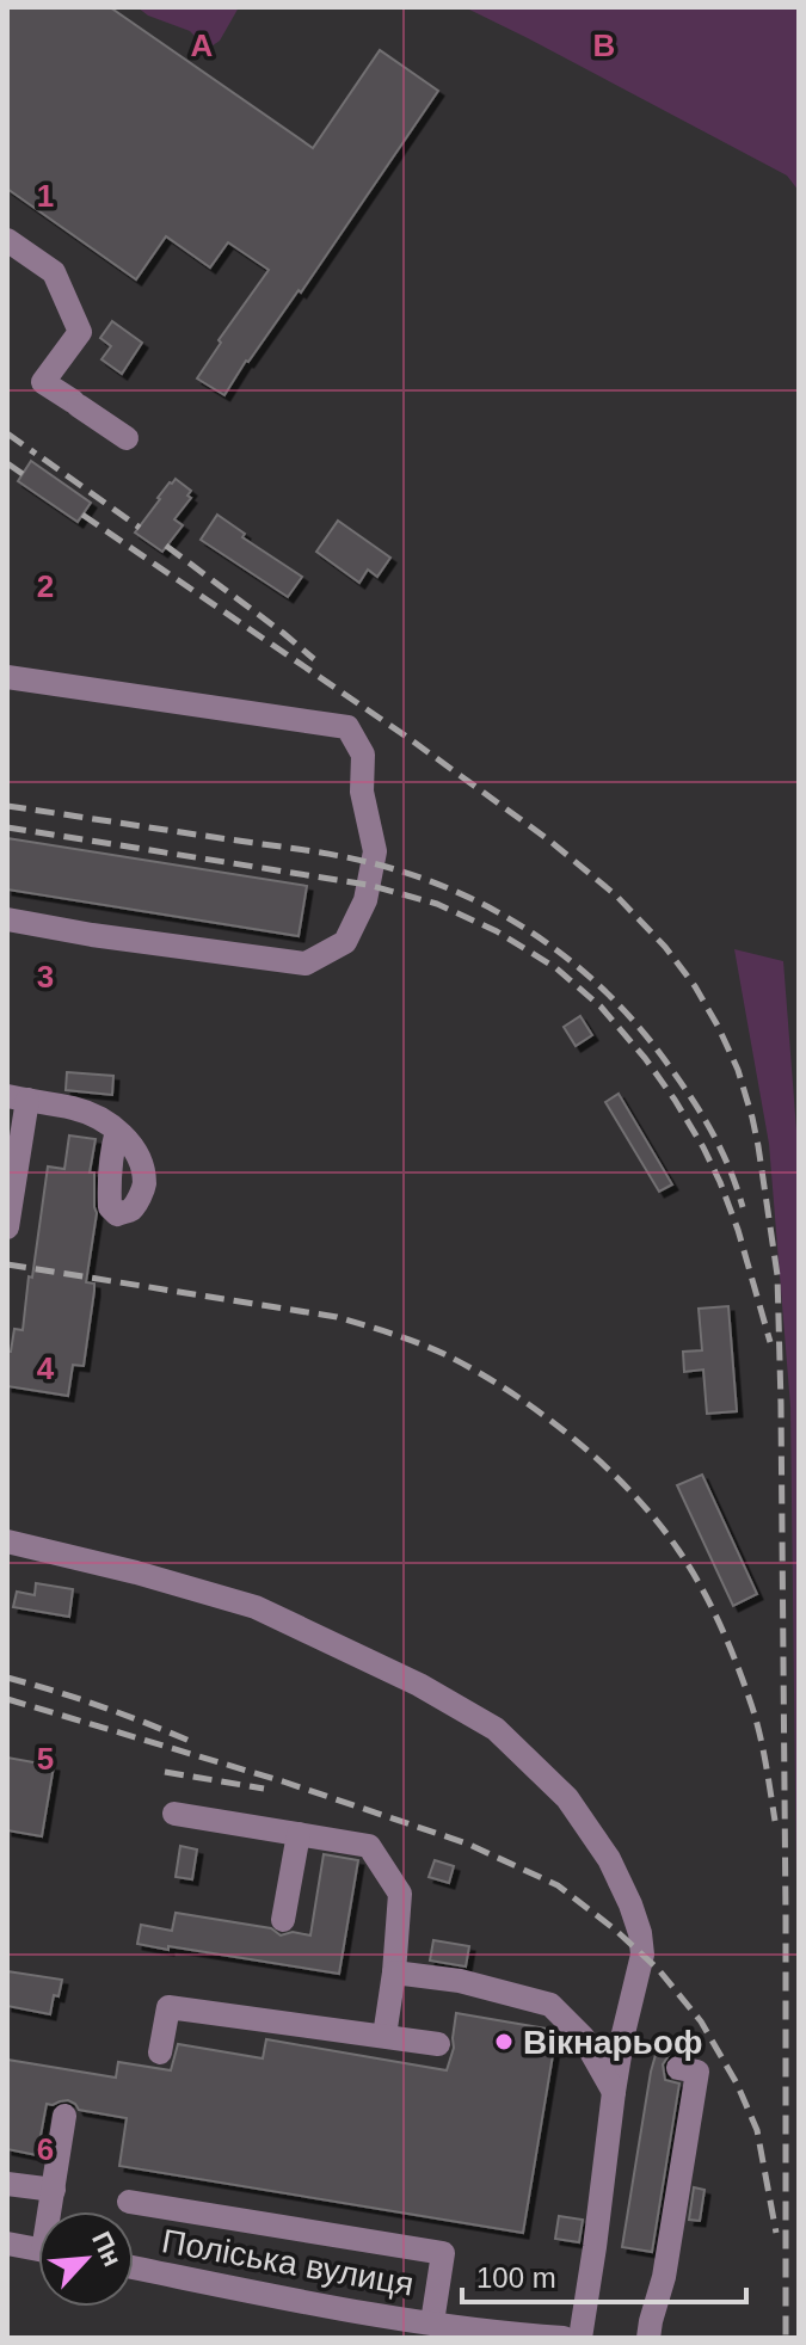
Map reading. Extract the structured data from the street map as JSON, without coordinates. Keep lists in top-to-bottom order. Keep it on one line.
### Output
{"streets":{"street":["Поліська вулиця"]},"places":["Вікнарьоф"],"scale_bar":"100 m","north":"top right","grid":{"columns":["A","B"],"rows":["1","2","3","4","5","6"]}}
